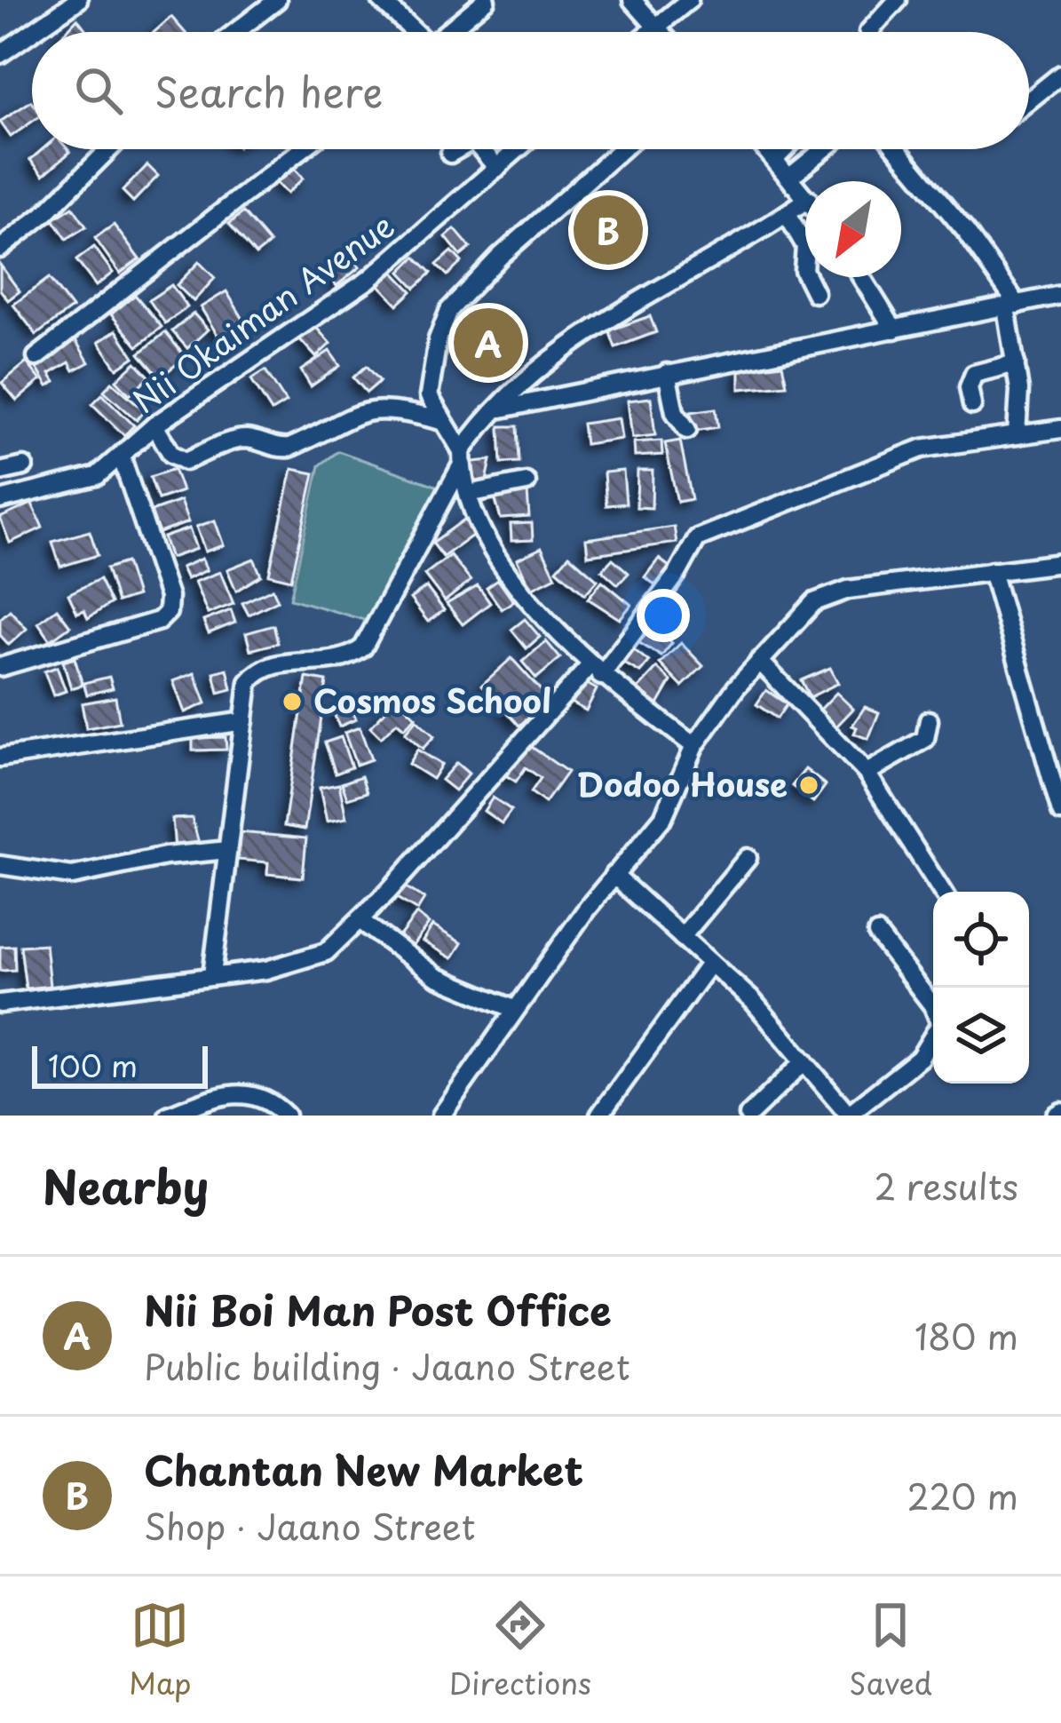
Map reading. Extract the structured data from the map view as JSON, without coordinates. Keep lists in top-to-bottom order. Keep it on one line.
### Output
{"streets":{"street":["Nii Okaiman Avenue"]},"places":["Cosmos School","Dodoo House"],"scale_bar":"100 m","north":"bottom left","page":{"search":"Search here","pins":["B","A"],"scale":"100 m","heading":["Nearby","2 results"],"list":[{"mark":"A","name":"Nii Boi Man Post Office","note":"Public building · Jaano Street","value":"180 m"},{"mark":"B","name":"Chantan New Market","note":"Shop · Jaano Street","value":"220 m"}],"nav":["Map","Directions","Saved"]}}
